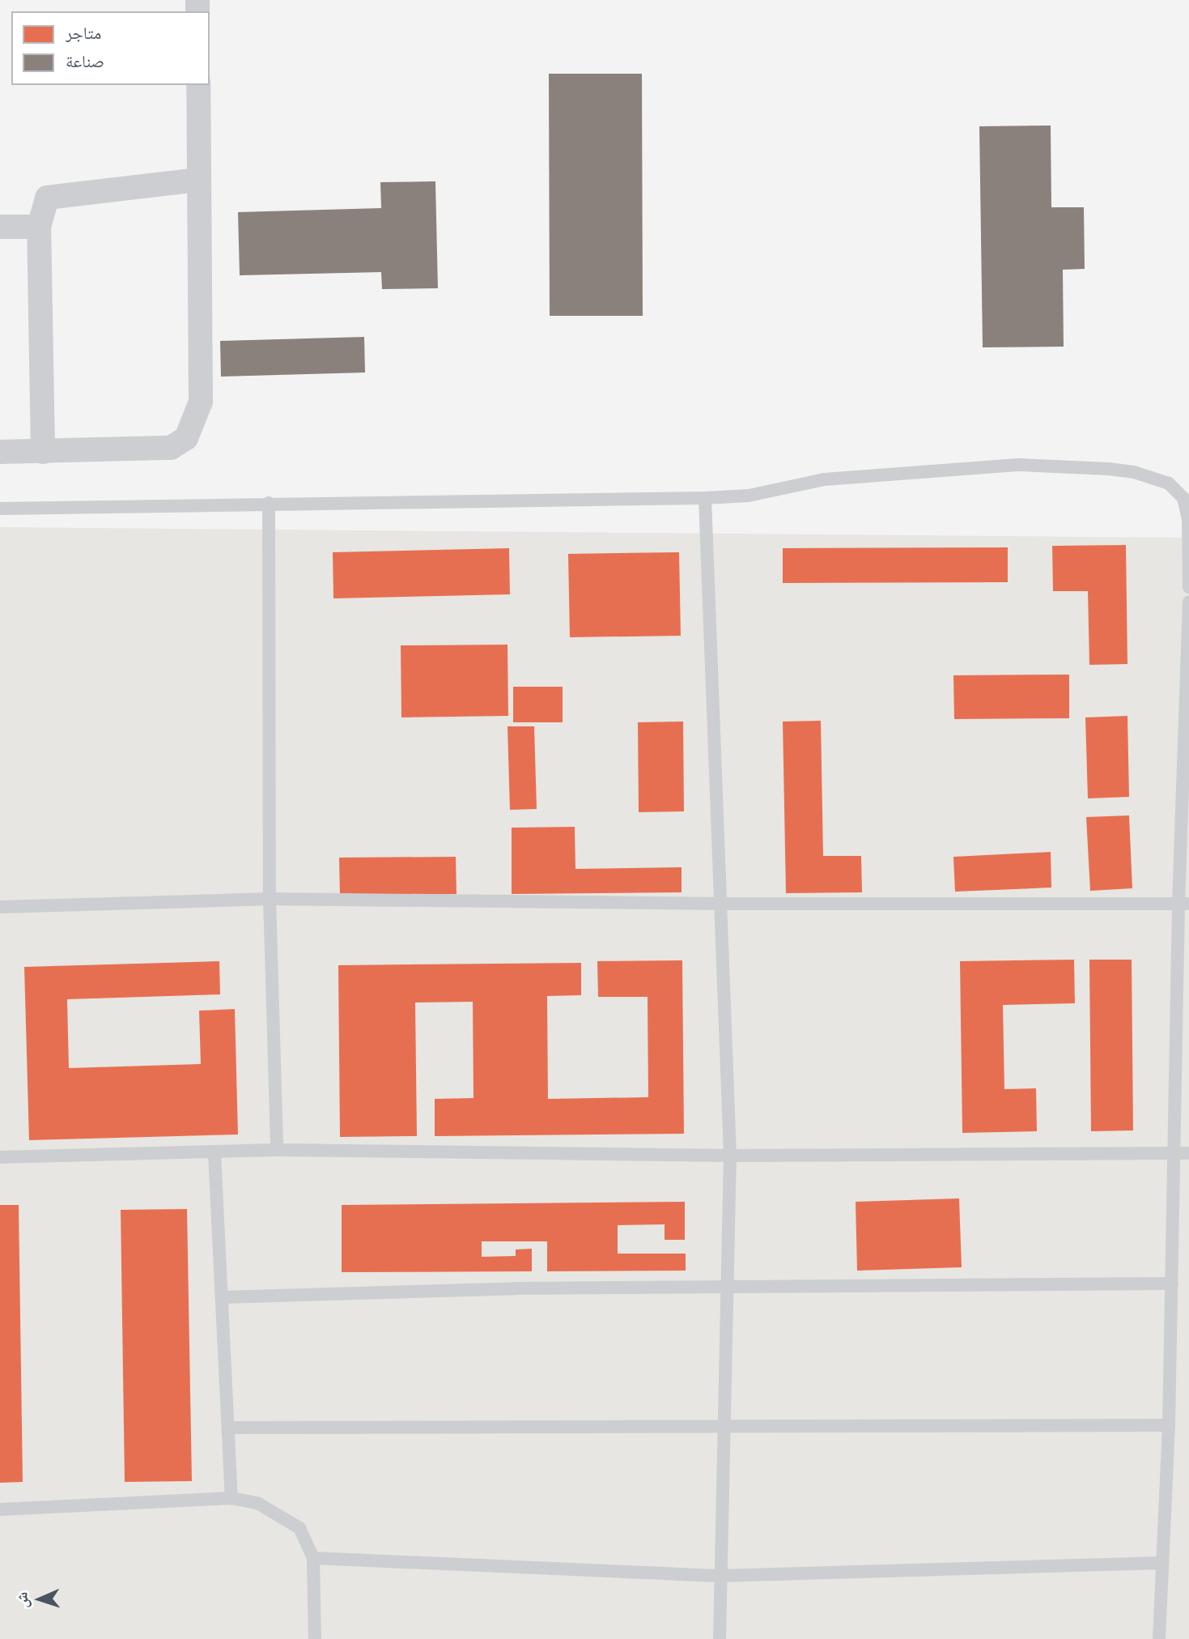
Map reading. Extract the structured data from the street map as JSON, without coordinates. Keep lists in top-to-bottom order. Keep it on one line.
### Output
{"legend":["متاجر","صناعة"],"north":"left"}
